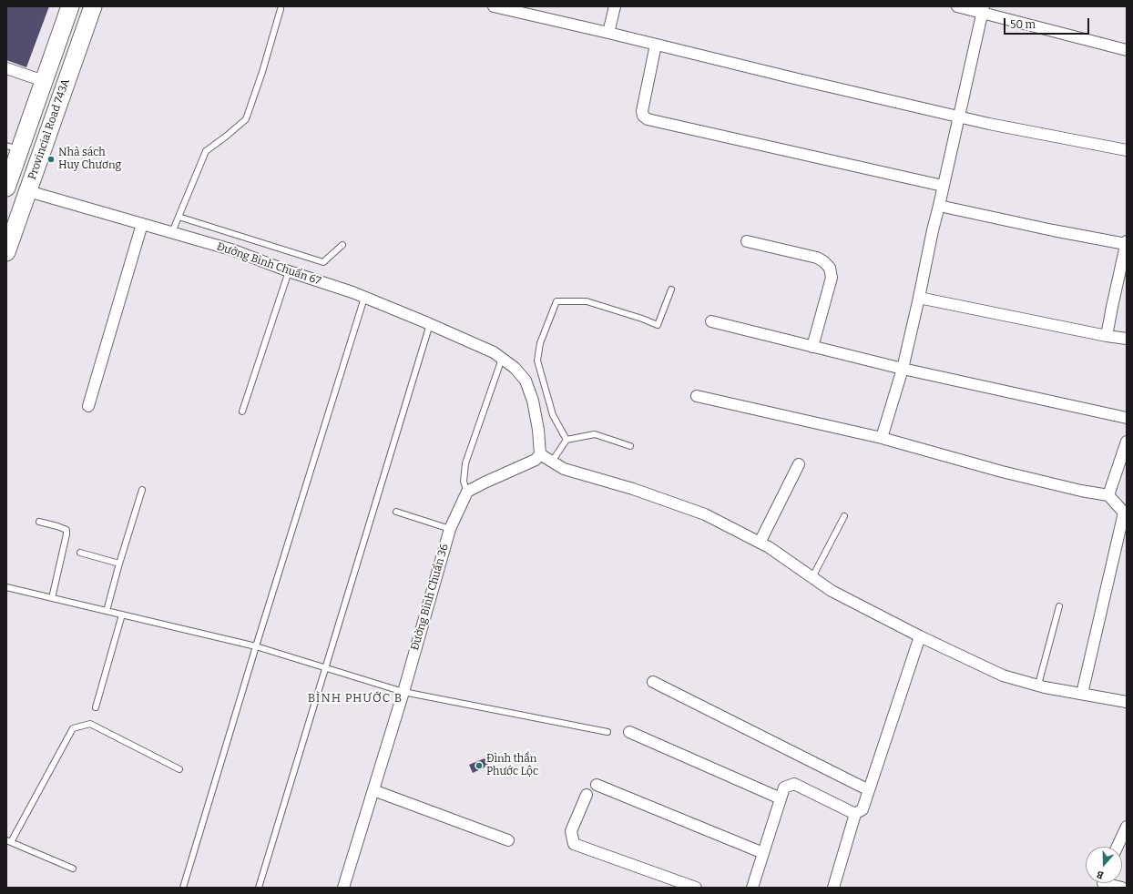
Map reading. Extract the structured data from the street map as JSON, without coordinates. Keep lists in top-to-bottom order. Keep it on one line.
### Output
{"streets":{"main road":["Provincial Road 743A"],"street":["Đường Bình Chuẩn 67","Đường Bình Chuẩn 36"]},"crossings":[["Provincial Road 743A","Đường Bình Chuẩn 67"]],"districts":["BÌNH PHƯỚC B"],"places":["Nhà sách Huy Chương","Đình thần Phước Lộc"],"scale_bar":"50 m","north":"bottom"}
